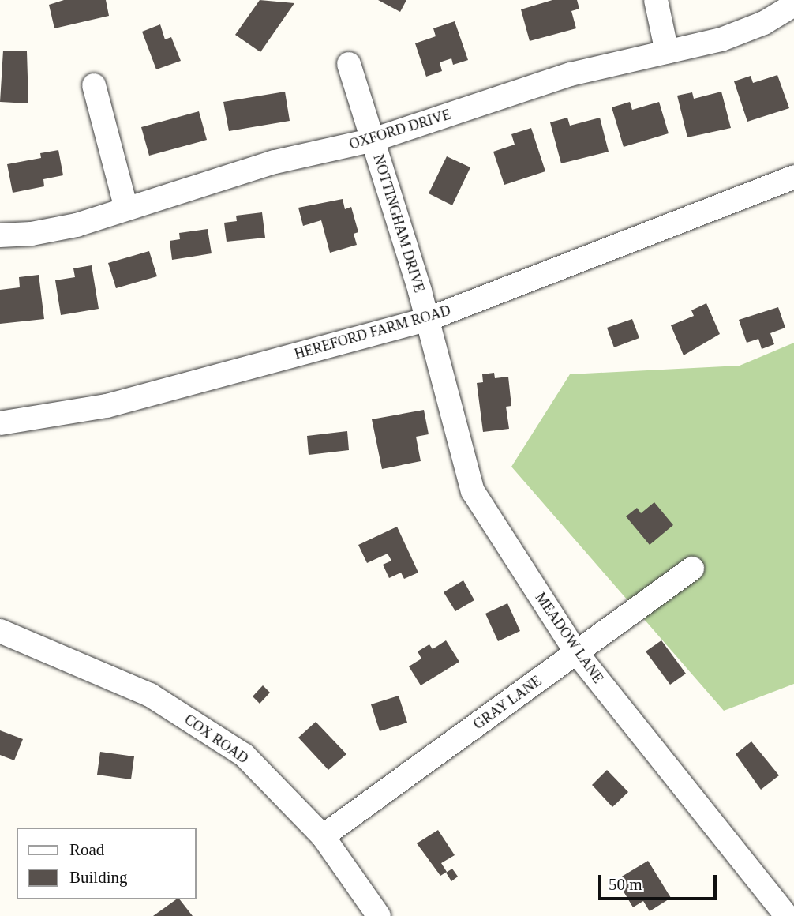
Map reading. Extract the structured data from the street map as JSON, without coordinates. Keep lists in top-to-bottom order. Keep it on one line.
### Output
{"streets":{"street":["OXFORD DRIVE","NOTTINGHAM DRIVE","HEREFORD FARM ROAD","MEADOW LANE","GRAY LANE","COX ROAD"]},"crossings":[["OXFORD DRIVE","NOTTINGHAM DRIVE"],["NOTTINGHAM DRIVE","HEREFORD FARM ROAD"],["NOTTINGHAM DRIVE","MEADOW LANE"],["HEREFORD FARM ROAD","MEADOW LANE"],["MEADOW LANE","GRAY LANE"],["GRAY LANE","COX ROAD"]],"legend":["Road","Building"],"scale_bar":"50 m"}
